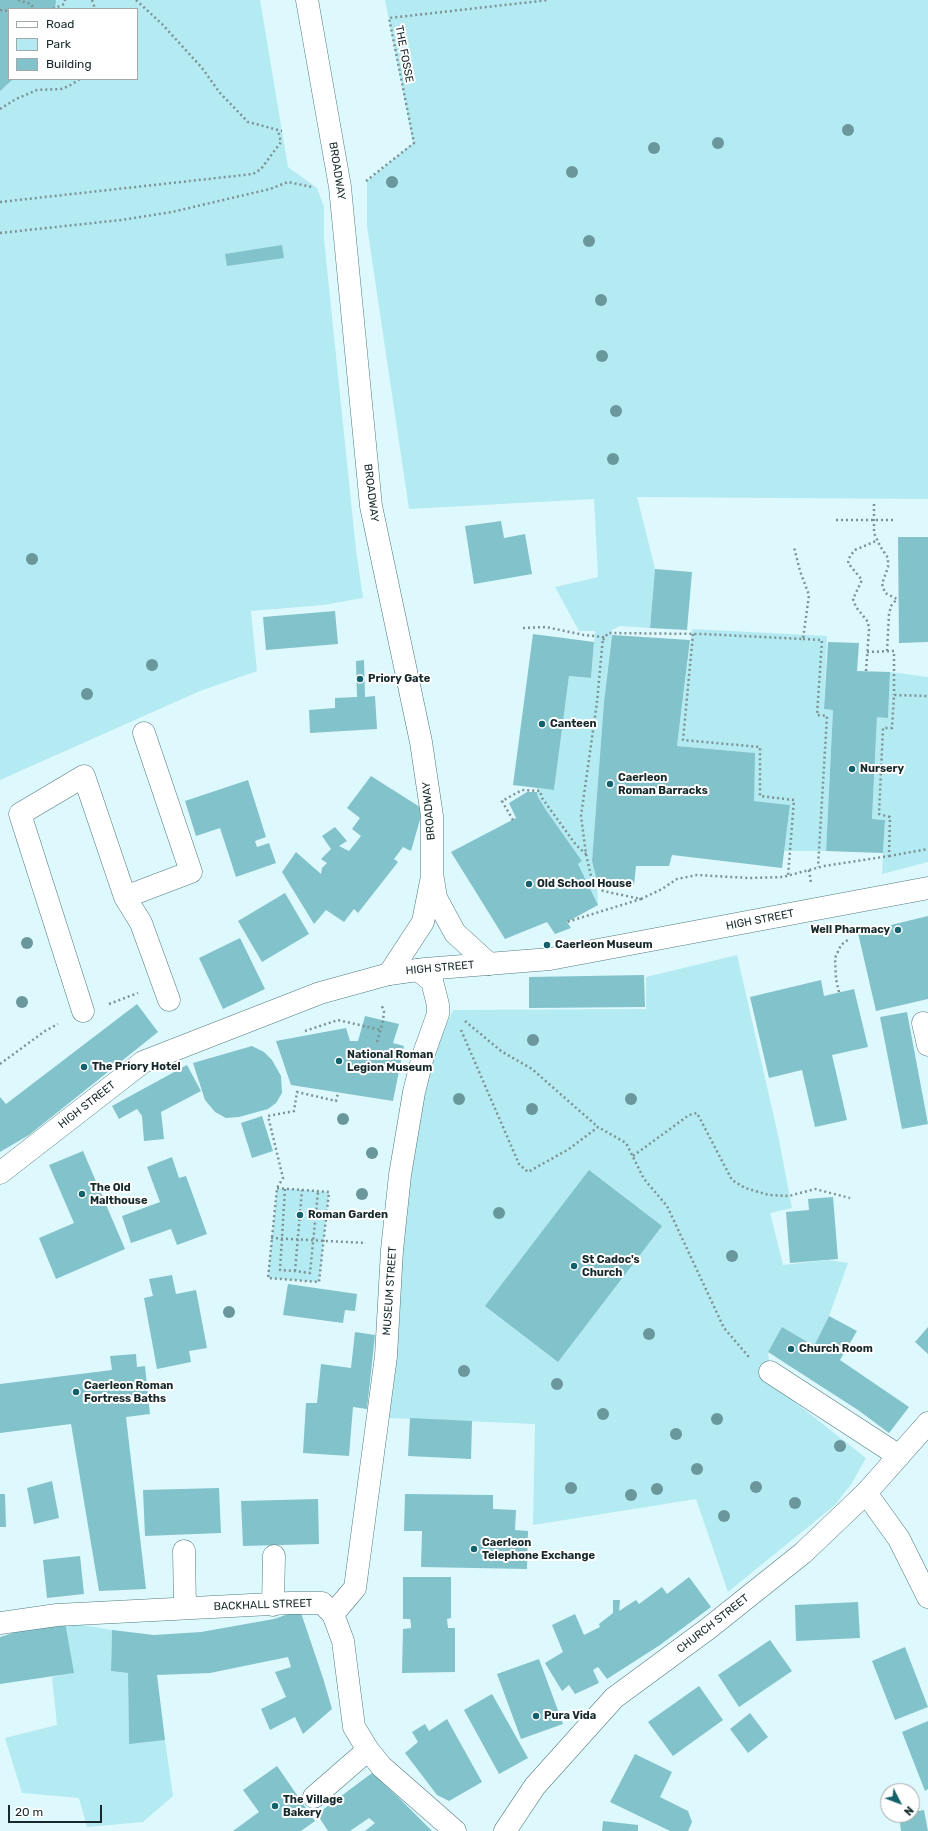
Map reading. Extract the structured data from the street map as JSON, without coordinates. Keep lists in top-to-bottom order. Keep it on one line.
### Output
{"streets":{"street":["BROADWAY","HIGH STREET","MUSEUM STREET","BACKHALL STREET","CHURCH STREET"],"path":["THE FOSSE"]},"crossings":[["THE FOSSE","BROADWAY"],["BROADWAY","HIGH STREET"],["HIGH STREET","MUSEUM STREET"],["MUSEUM STREET","BACKHALL STREET"]],"places":["Priory Gate","Canteen","Nursery","Caerleon Roman Barracks","Old School House","Well Pharmacy","Caerleon Museum","National Roman Legion Museum","The Priory Hotel","The Old Malthouse","Roman Garden","St Cadoc's Church","Church Room","Caerleon Roman Fortress Baths","Caerleon Telephone Exchange","Pura Vida","The Village Bakery"],"legend":["Road","Park","Building"],"scale_bar":"20 m","north":"bottom right"}
